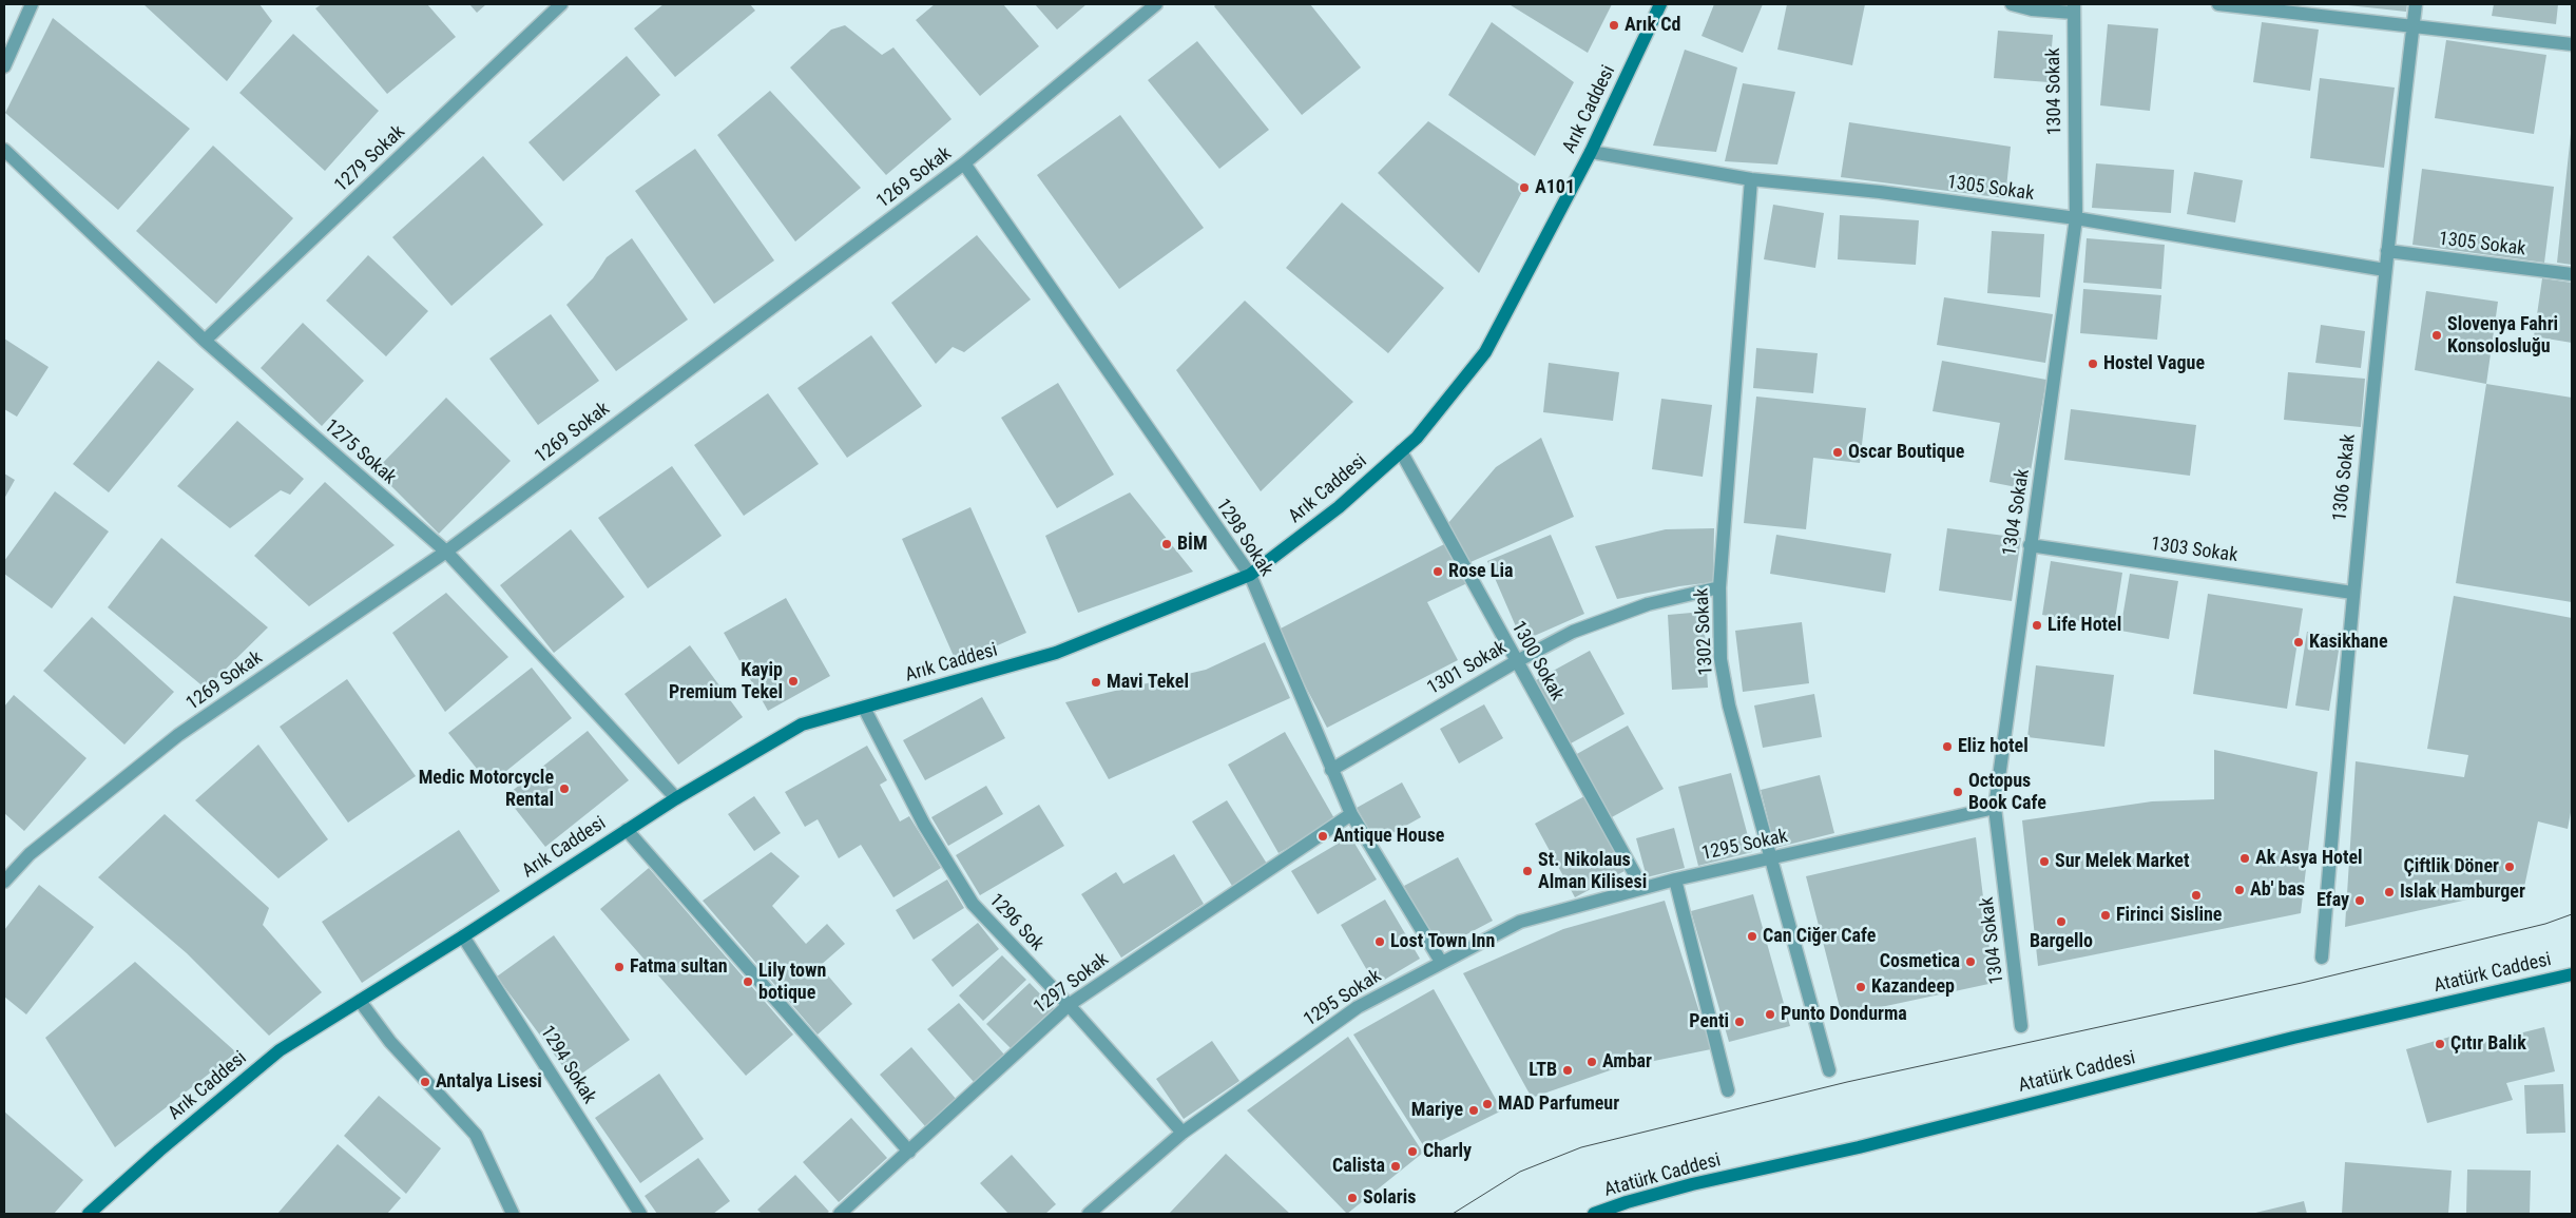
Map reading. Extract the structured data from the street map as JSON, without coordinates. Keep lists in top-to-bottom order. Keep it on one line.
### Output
{"streets":{"street":["1304 Sokak","Arık Caddesi","1279 Sokak","1269 Sokak","1305 Sokak","1275 Sokak","1306 Sokak","1298 Sokak","1303 Sokak","1302 Sokak","1300 Sokak","1301 Sokak","1295 Sokak","1296 Sok","Atatürk Caddesi","1297 Sokak","1294 Sokak"]},"crossings":[["1304 Sokak","1305 Sokak"],["1304 Sokak","1303 Sokak"],["1304 Sokak","1295 Sokak"],["Arık Caddesi","1305 Sokak"],["Arık Caddesi","1275 Sokak"],["Arık Caddesi","1298 Sokak"],["Arık Caddesi","1300 Sokak"],["Arık Caddesi","1296 Sok"],["Arık Caddesi","1294 Sokak"],["1279 Sokak","1275 Sokak"],["1269 Sokak","1275 Sokak"],["1269 Sokak","1298 Sokak"],["1305 Sokak","1306 Sokak"],["1305 Sokak","1302 Sokak"],["1306 Sokak","1303 Sokak"],["1298 Sokak","1301 Sokak"],["1298 Sokak","1295 Sokak"],["1298 Sokak","1297 Sokak"],["1302 Sokak","1301 Sokak"],["1302 Sokak","1295 Sokak"],["1300 Sokak","1301 Sokak"],["1300 Sokak","1295 Sokak"],["1295 Sokak","1296 Sok"],["1296 Sok","1297 Sokak"]],"places":["Arık Cd","А101","Slovenya Fahri Konsolosluğu","Hostel Vague","Oscar Boutique","BİM","Rose Lia","Life Hotel","Kasikhane","Kayip Premium Tekel","Mavi Tekel","Eliz hotel","Medic Motorcycle Rental","Octopus Book Cafe","Antique House","Ak Asya Hotel","Sur Melek Market","Çiftlik Döner","St. Nikolaus Alman Kilisesi","Ab' bas","Islak Hamburger","Sisline","Efay","Firinci","Bargello","Can Ciğer Cafe","Lost Town Inn","Cosmetica","Fatma sultan","Lily town botique","Kazandeep","Punto Dondurma","Penti","Çıtır Balık","Ambar","LTB","Antalya Lisesi","MAD Parfumeur","Mariye","Charly","Calista","Solaris"]}
